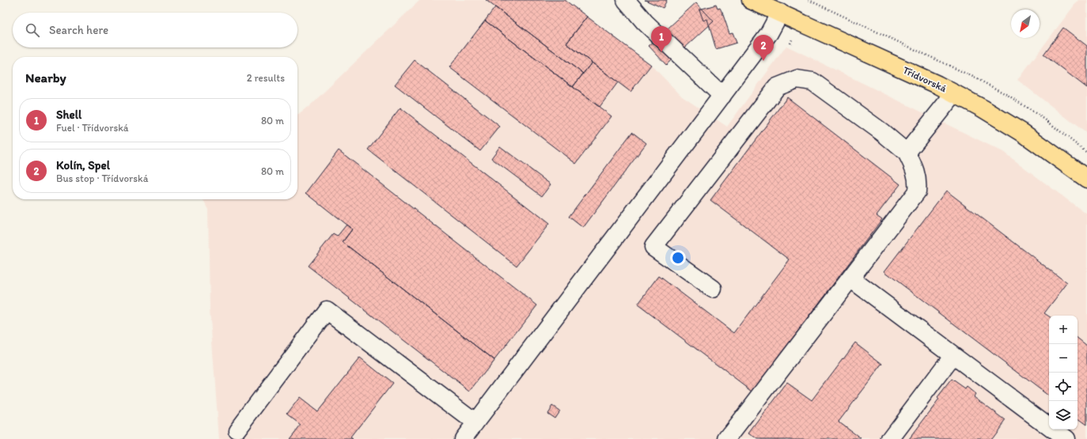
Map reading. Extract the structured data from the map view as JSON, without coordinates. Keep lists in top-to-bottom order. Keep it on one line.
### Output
{"streets":{"main road":["Třídvorská"]},"north":"bottom left","page":{"search":"Search here","pins":["1","2"],"heading":["Nearby","2 results"],"list":[{"mark":"1","name":"Shell","note":"Fuel · Třídvorská","value":"80 m"},{"mark":"2","name":"Kolín, Spel","note":"Bus stop · Třídvorská","value":"80 m"}],"map_buttons":["+","−"]}}
